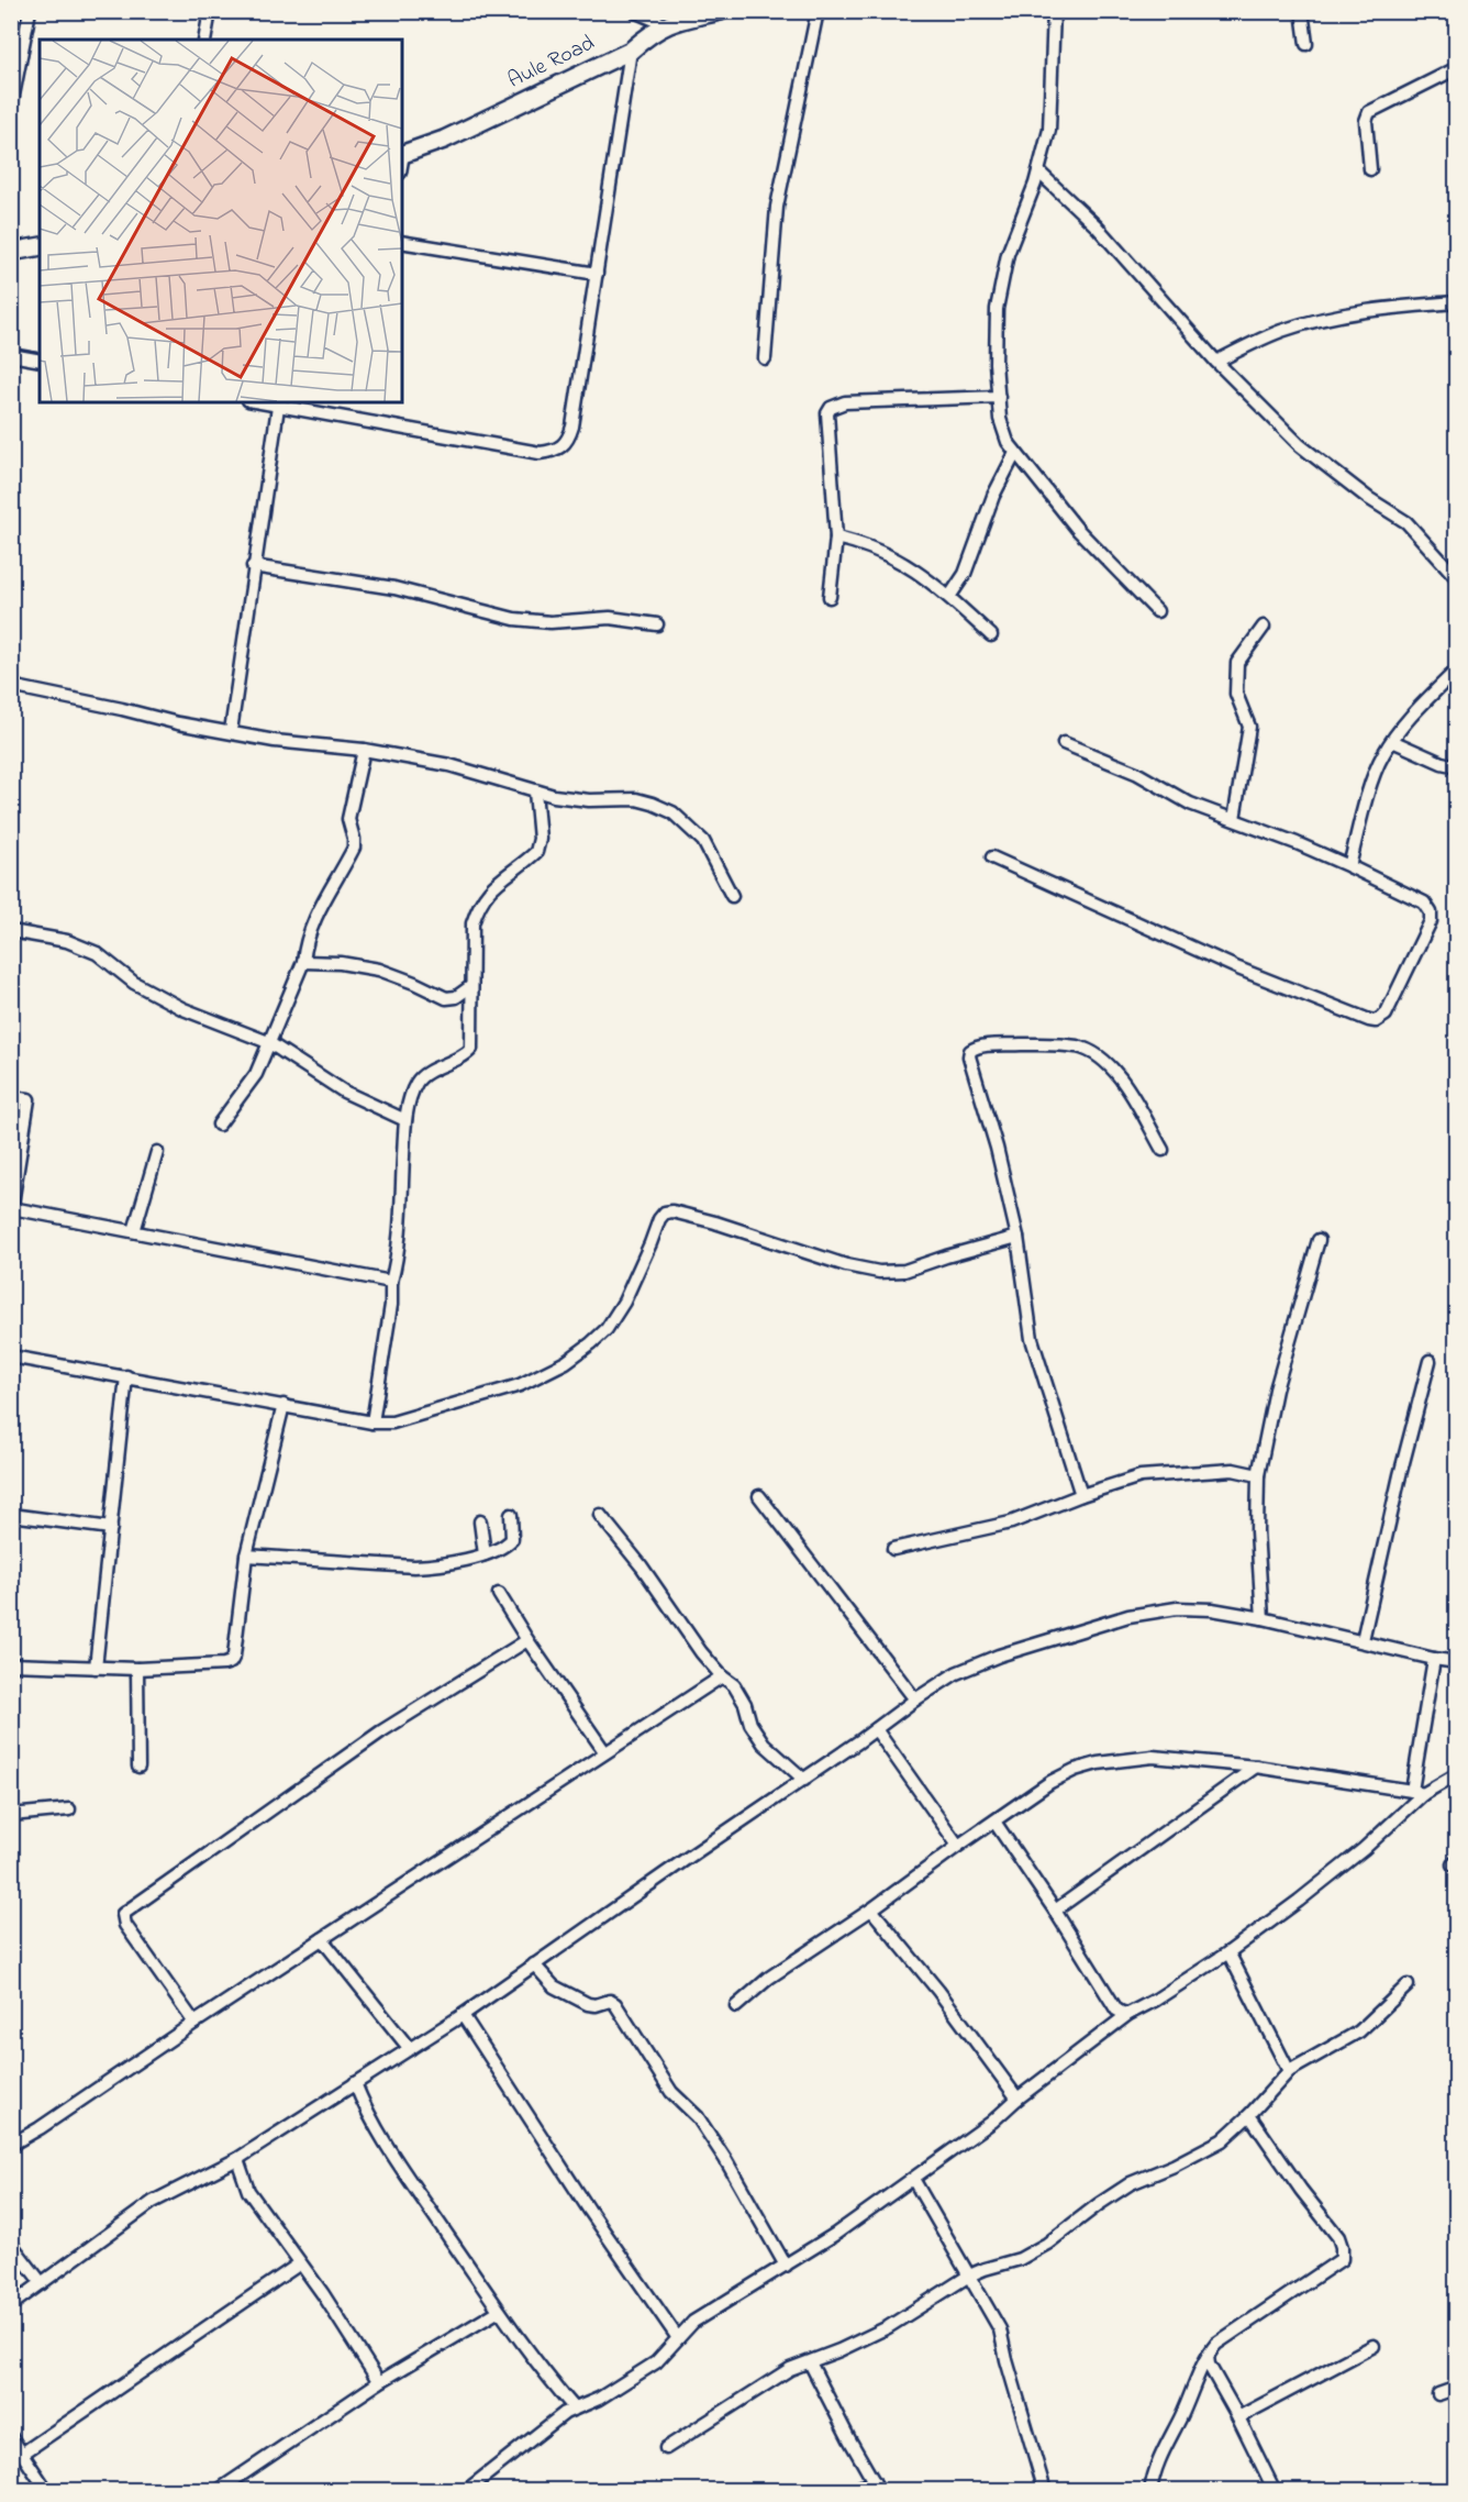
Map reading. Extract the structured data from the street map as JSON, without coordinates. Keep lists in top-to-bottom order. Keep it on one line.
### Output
{"streets":{"street":["Aule Road"]}}
